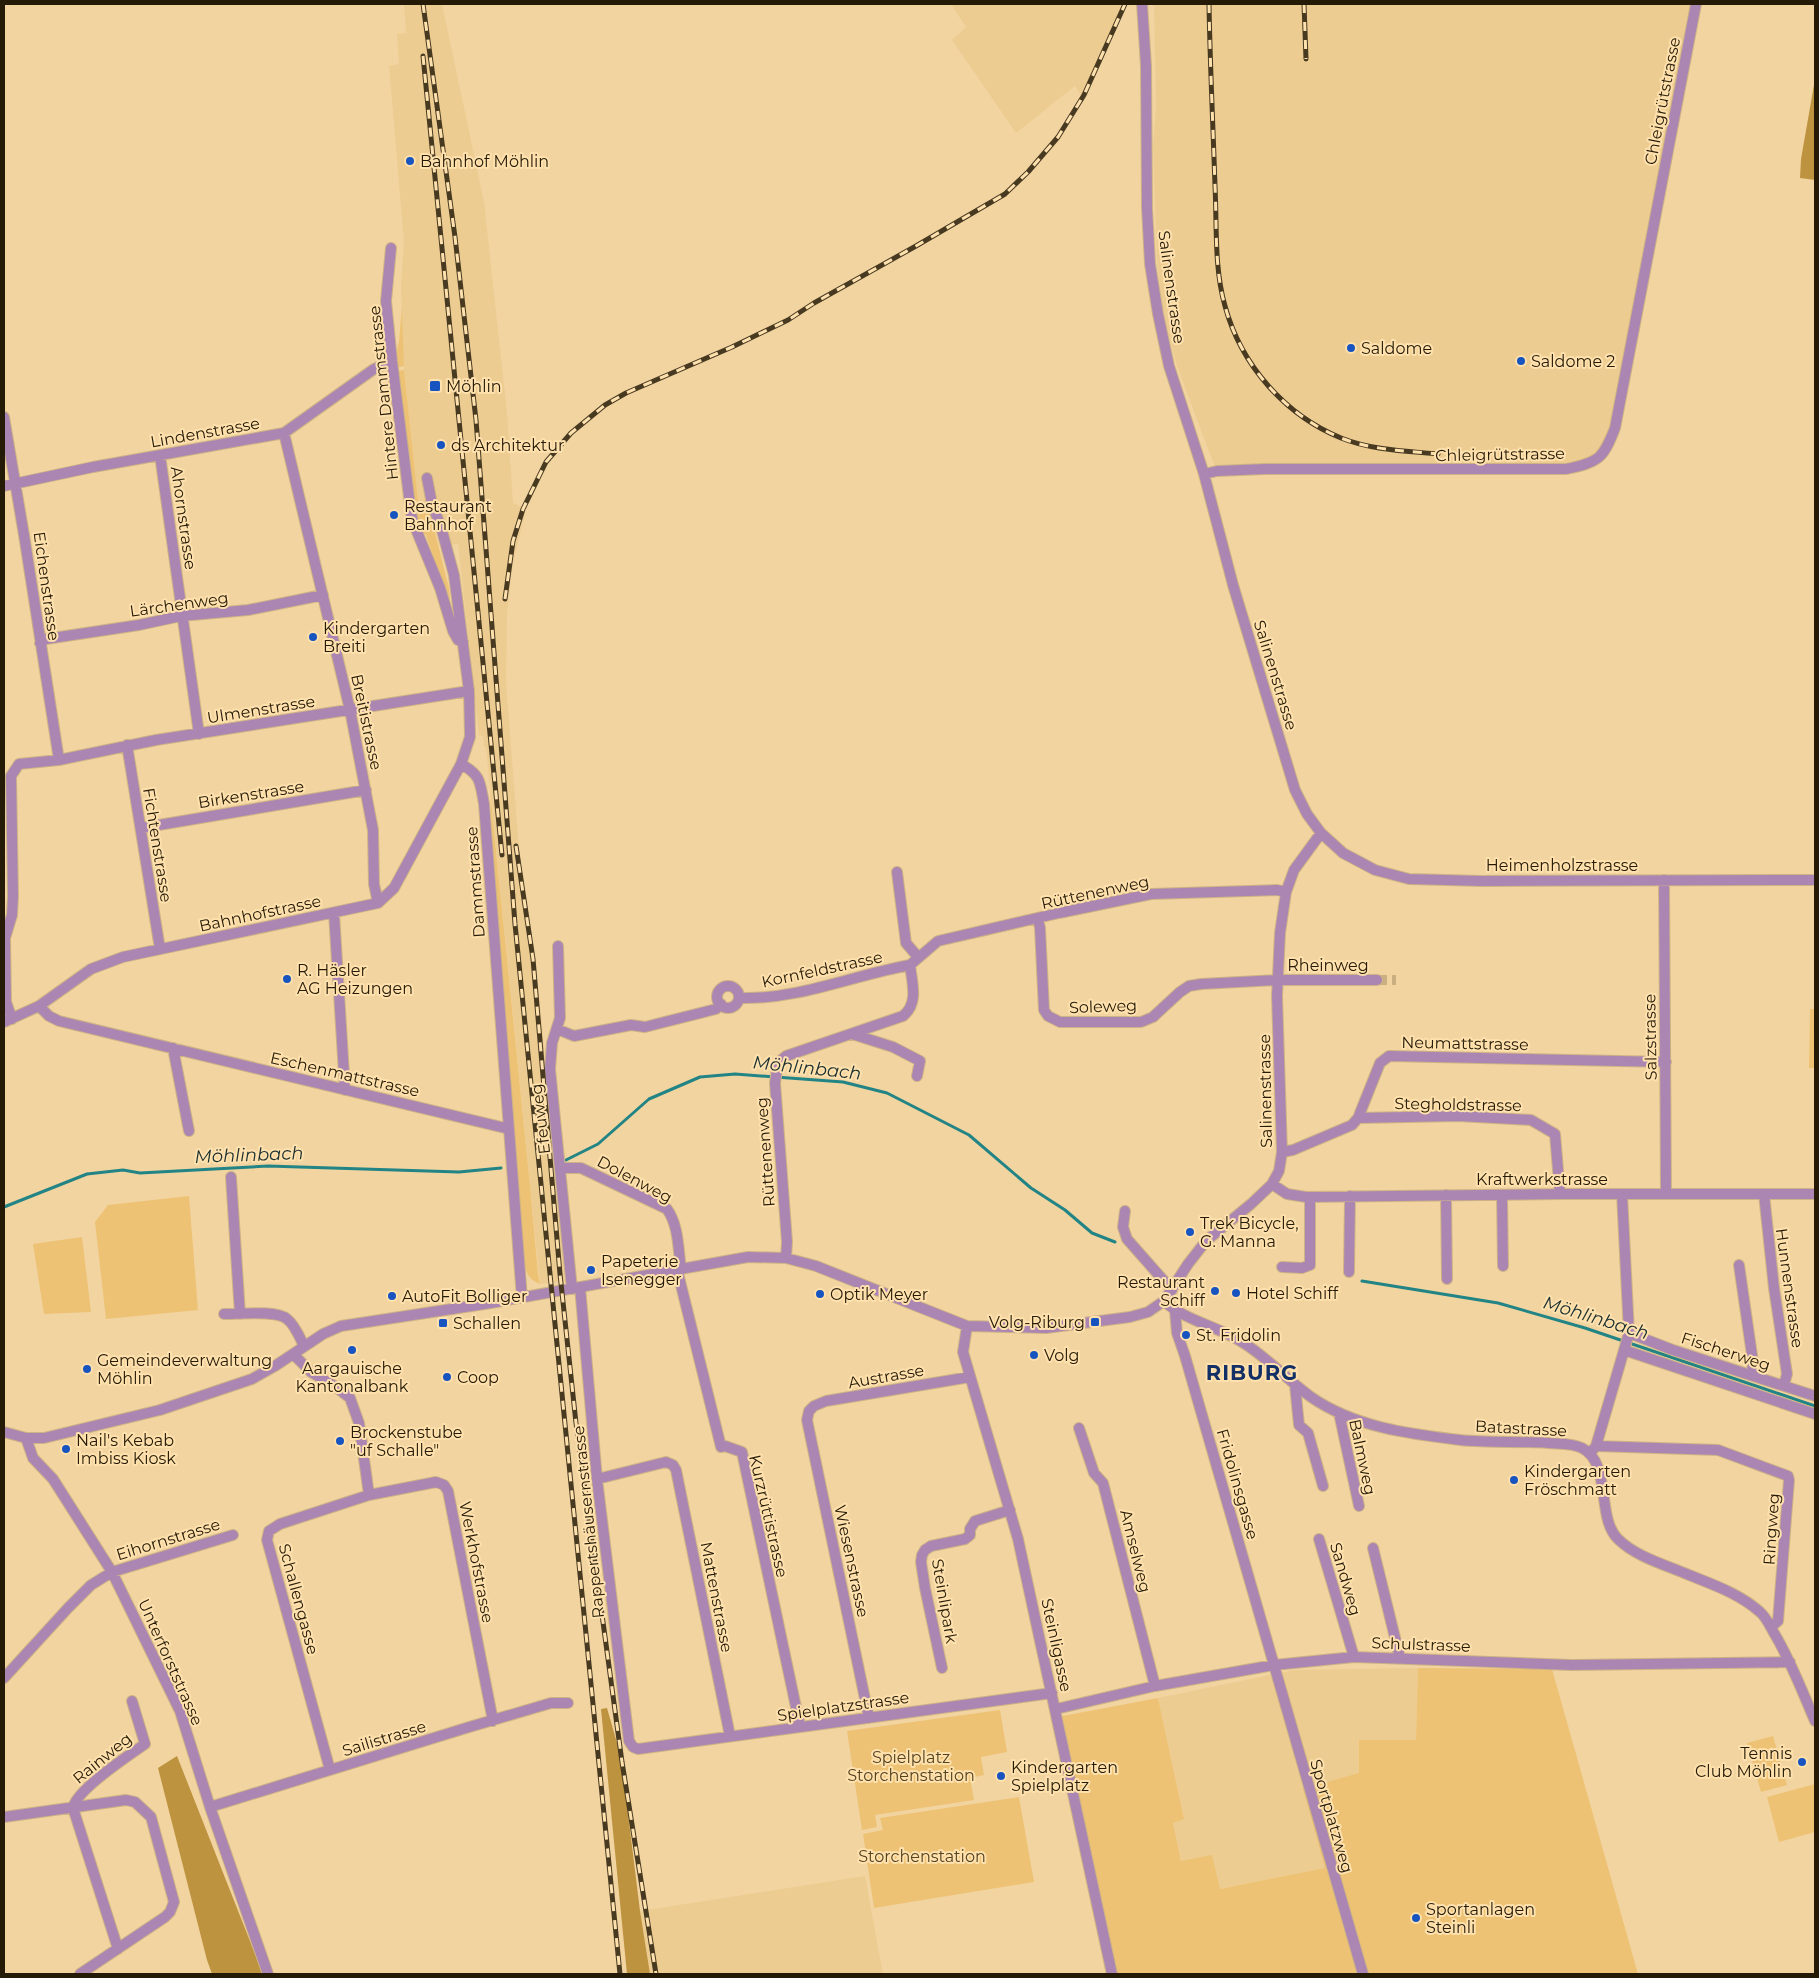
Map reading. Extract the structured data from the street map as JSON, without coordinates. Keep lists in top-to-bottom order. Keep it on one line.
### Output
{"streets":{"street":["Chleigrütstrasse","Salinenstrasse","Hintere Dammstrasse","Lindenstrasse","Ahornstrasse","Eichenstrasse","Lärchenweg","Ulmenstrasse","Breitistrasse","Birkenstrasse","Fichtenstrasse","Heimenholzstrasse","Dammstrasse","Rüttenenweg","Bahnhofstrasse","Rheinweg","Kornfeldstrasse","Soleweg","Salzstrasse","Neumattstrasse","Eschenmattstrasse","Stegholdstrasse","Efeuweg","Dolenweg","Kraftwerkstrasse","Hunnenstrasse","Fischerweg","Austrasse","Batastrasse","Balmweg","Fridolinsgasse","Kurzrüttistrasse","Rappertshäusernstrasse","Ringweg","Eihornstrasse","Amselweg","Wiesenstrasse","Werkhofstrasse","Sandweg","Mattenstrasse","Schallengasse","Steinlipark","Schulstrasse","Steinligasse","Unterforststrasse","Spielplatzstrasse","Sailistrasse","Rainweg","Sportplatzweg"]},"crossings":[["Chleigrütstrasse","Salinenstrasse"],["Salinenstrasse","Heimenholzstrasse"],["Salinenstrasse","Rüttenenweg"],["Salinenstrasse","Rheinweg"],["Salinenstrasse","Soleweg"],["Salinenstrasse","Kraftwerkstrasse"],["Salinenstrasse","Batastrasse"],["Hintere Dammstrasse","Lindenstrasse"],["Lindenstrasse","Ahornstrasse"],["Lindenstrasse","Eichenstrasse"],["Lindenstrasse","Breitistrasse"],["Ahornstrasse","Lärchenweg"],["Ahornstrasse","Ulmenstrasse"],["Eichenstrasse","Lärchenweg"],["Eichenstrasse","Ulmenstrasse"],["Lärchenweg","Breitistrasse"],["Ulmenstrasse","Breitistrasse"],["Ulmenstrasse","Fichtenstrasse"],["Ulmenstrasse","Bahnhofstrasse"],["Breitistrasse","Birkenstrasse"],["Breitistrasse","Bahnhofstrasse"],["Birkenstrasse","Fichtenstrasse"],["Fichtenstrasse","Bahnhofstrasse"],["Heimenholzstrasse","Salzstrasse"],["Dammstrasse","Eschenmattstrasse"],["Rüttenenweg","Kornfeldstrasse"],["Rüttenenweg","Soleweg"],["Bahnhofstrasse","Eschenmattstrasse"],["Rheinweg","Soleweg"],["Kornfeldstrasse","Efeuweg"],["Salzstrasse","Neumattstrasse"],["Salzstrasse","Kraftwerkstrasse"],["Neumattstrasse","Stegholdstrasse"],["Stegholdstrasse","Kraftwerkstrasse"],["Efeuweg","Dolenweg"],["Efeuweg","Rappertshäusernstrasse"],["Dolenweg","Kurzrüttistrasse"],["Kraftwerkstrasse","Hunnenstrasse"],["Hunnenstrasse","Fischerweg"],["Austrasse","Wiesenstrasse"],["Austrasse","Steinligasse"],["Batastrasse","Balmweg"],["Batastrasse","Fridolinsgasse"],["Batastrasse","Ringweg"],["Fridolinsgasse","Schulstrasse"],["Fridolinsgasse","Sportplatzweg"],["Kurzrüttistrasse","Spielplatzstrasse"],["Rappertshäusernstrasse","Mattenstrasse"],["Rappertshäusernstrasse","Spielplatzstrasse"],["Eihornstrasse","Unterforststrasse"],["Amselweg","Schulstrasse"],["Wiesenstrasse","Spielplatzstrasse"],["Werkhofstrasse","Schallengasse"],["Werkhofstrasse","Sailistrasse"],["Sandweg","Schulstrasse"],["Mattenstrasse","Spielplatzstrasse"],["Schallengasse","Sailistrasse"],["Steinlipark","Steinligasse"],["Schulstrasse","Steinligasse"],["Schulstrasse","Sportplatzweg"],["Steinligasse","Spielplatzstrasse"],["Unterforststrasse","Sailistrasse"]],"districts":["RIBURG"],"water":["Möhlinbach"],"parks":["Spielplatz Storchenstation","Storchenstation"],"places":{"other":["Bahnhof Möhlin","Saldome","Saldome 2","ds Architektur","Restaurant Bahnhof","Kindergarten Breiti","R. Häsler AG Heizungen","Trek Bicycle, G. Manna","Papeterie Isenegger","Restaurant Schiff","Hotel Schiff","Optik Meyer","AutoFit Bolliger","St. Fridolin","Aargauische Kantonalbank","Volg","Gemeindeverwaltung Möhlin","Coop","Brockenstube \"uf Schalle\"","Nail's Kebab Imbiss Kiosk","Kindergarten Fröschmatt","Tennis Club Möhlin","Kindergarten Spielplatz","Sportanlagen Steinli"],"transit":["Möhlin","Volg-Riburg","Schallen"]}}
